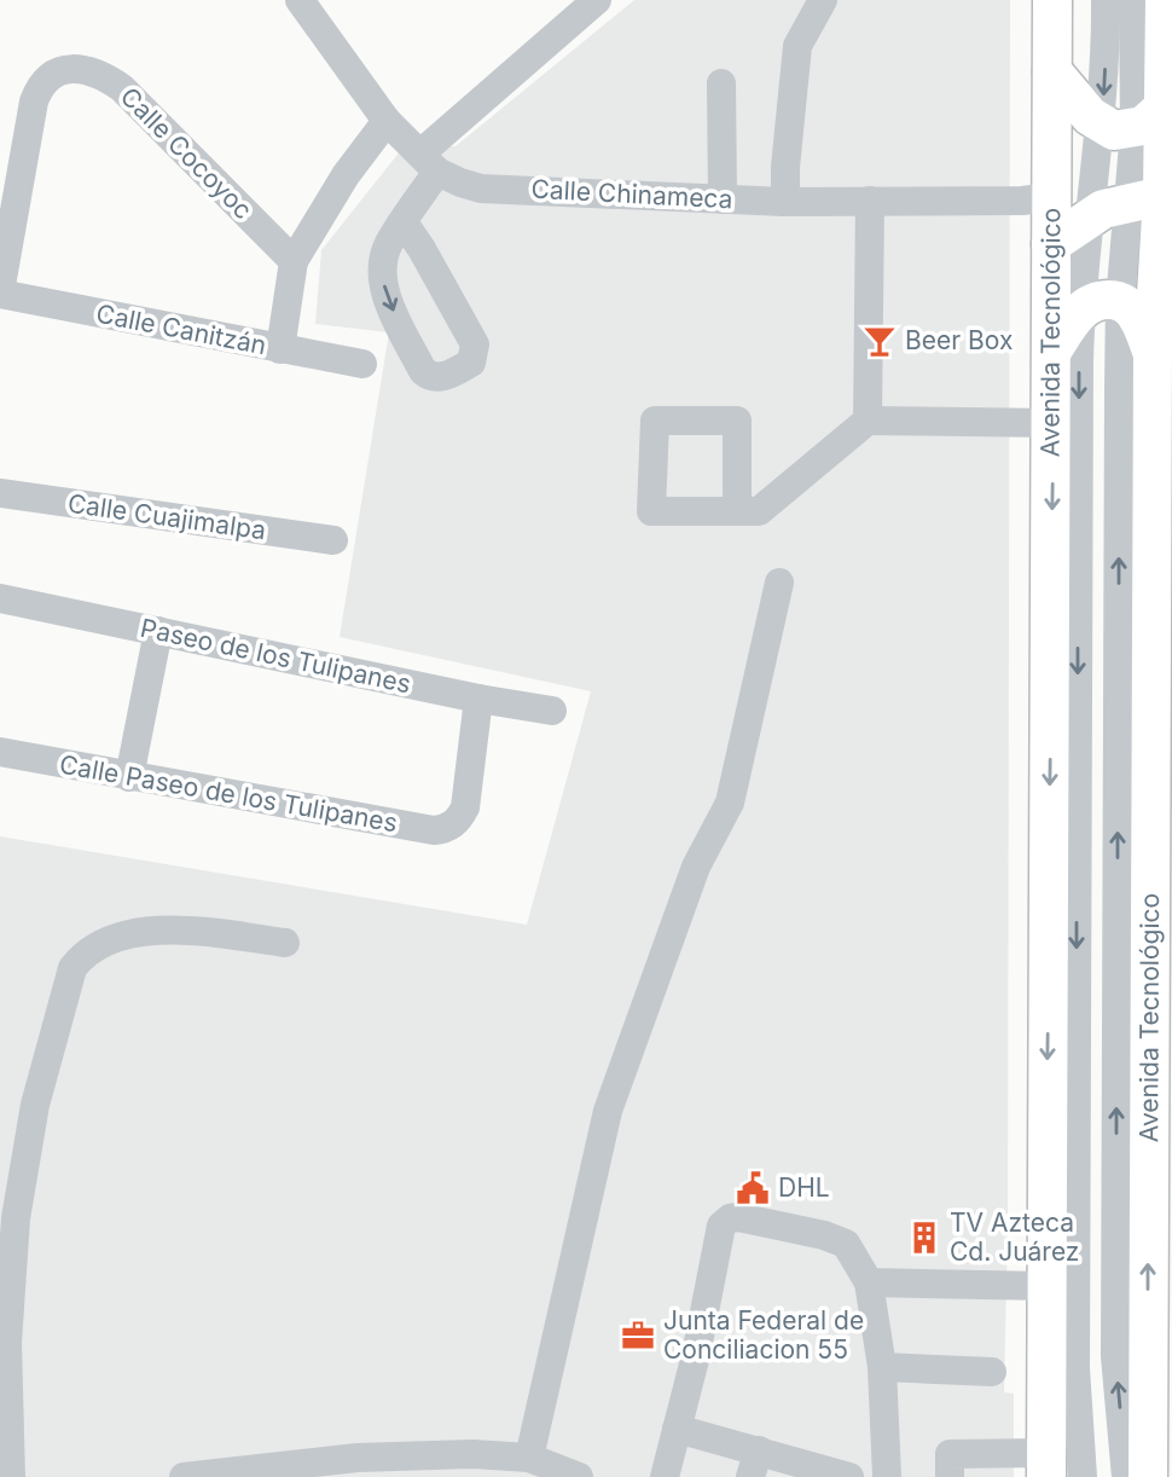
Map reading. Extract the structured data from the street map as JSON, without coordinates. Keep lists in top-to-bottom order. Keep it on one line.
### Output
{"streets":{"main road":["Avenida Tecnológico"],"street":["Calle Cocoyoc","Calle Chinameca","Calle Canitzán","Calle Cuajimalpa","Paseo de los Tulipanes","Calle Paseo de los Tulipanes"]},"crossings":[["Calle Cocoyoc","Calle Canitzán"],["Calle Chinameca","Avenida Tecnológico"],["Paseo de los Tulipanes","Calle Paseo de los Tulipanes"]],"places":{"bar":["Beer Box"],"public building":["DHL"],"building":["TV Azteca Cd. Juárez"],"office":["Junta Federal de Conciliacion 55"]}}
